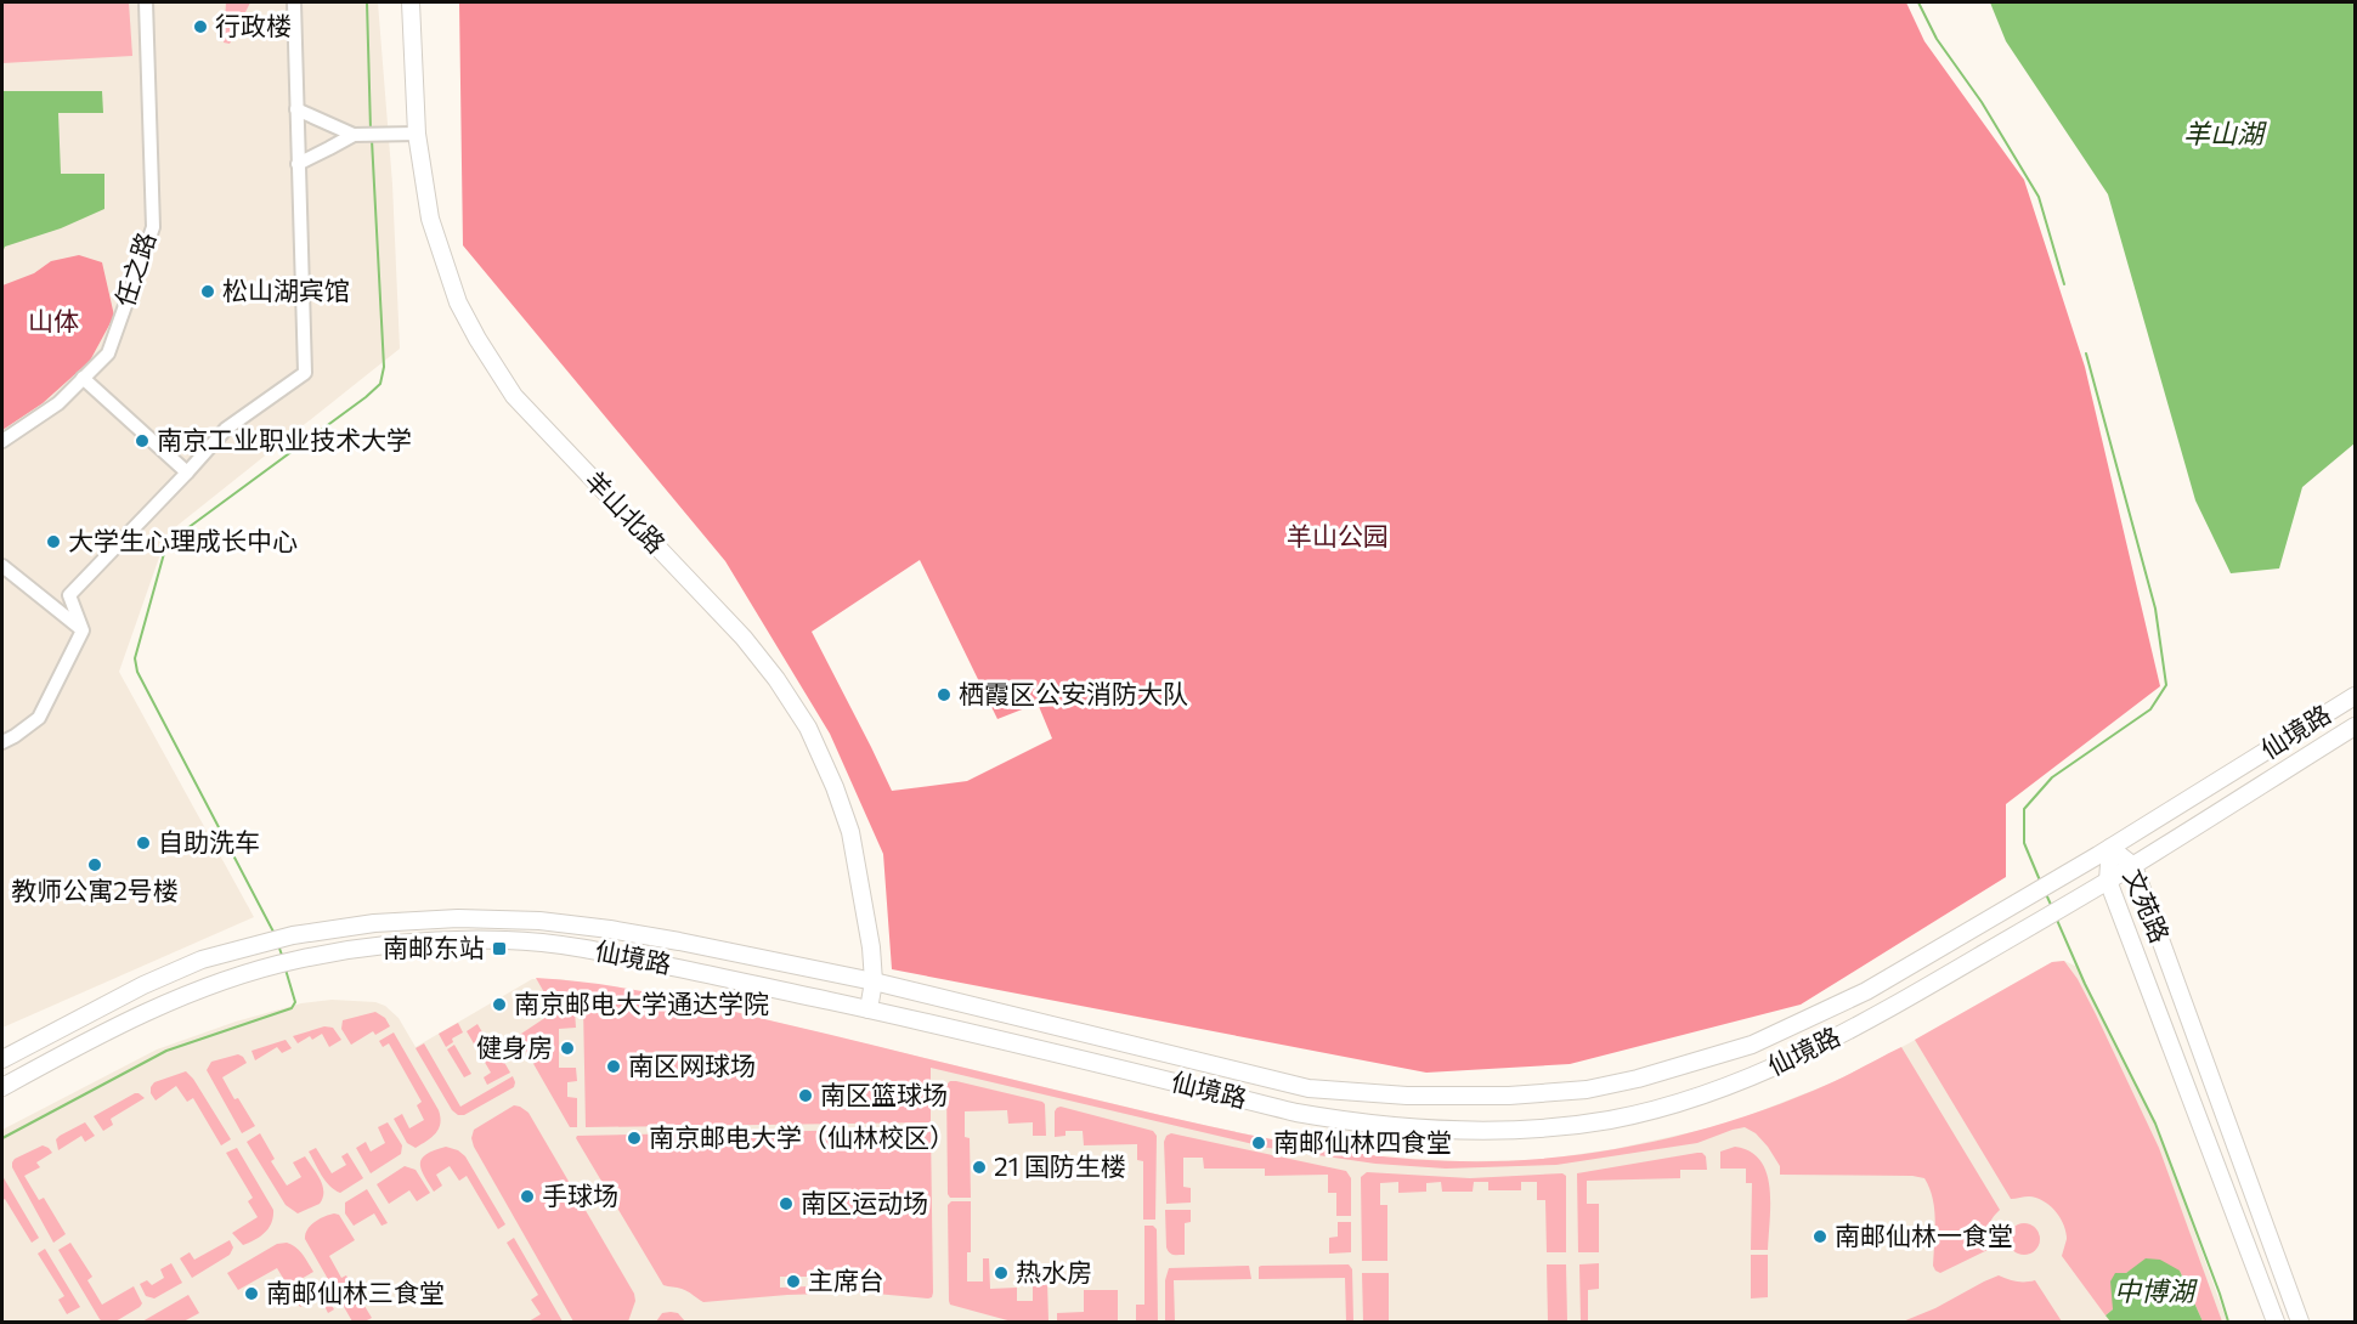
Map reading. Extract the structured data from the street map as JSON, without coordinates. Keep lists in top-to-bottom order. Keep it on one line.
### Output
{"streets":{"main road":["羊山北路","仙境路","文苑路"],"street":["任之路"]},"crossings":[["羊山北路","仙境路"],["仙境路","文苑路"]],"water":["羊山湖","中博湖"],"parks":["山体","羊山公园"],"places":{"other":["行政楼","松山湖宾馆","南京工业职业技术大学","大学生心理成长中心","栖霞区公安消防大队","自助洗车","教师公寓2号楼","南京邮电大学通达学院","健身房","南区网球场","南区篮球场","南京邮电大学（仙林校区）","南邮仙林四食堂","21 国防生楼","手球场","南区运动场","南邮仙林一食堂","热水房","主席台","南邮仙林三食堂"],"transit":["南邮东站"]}}
